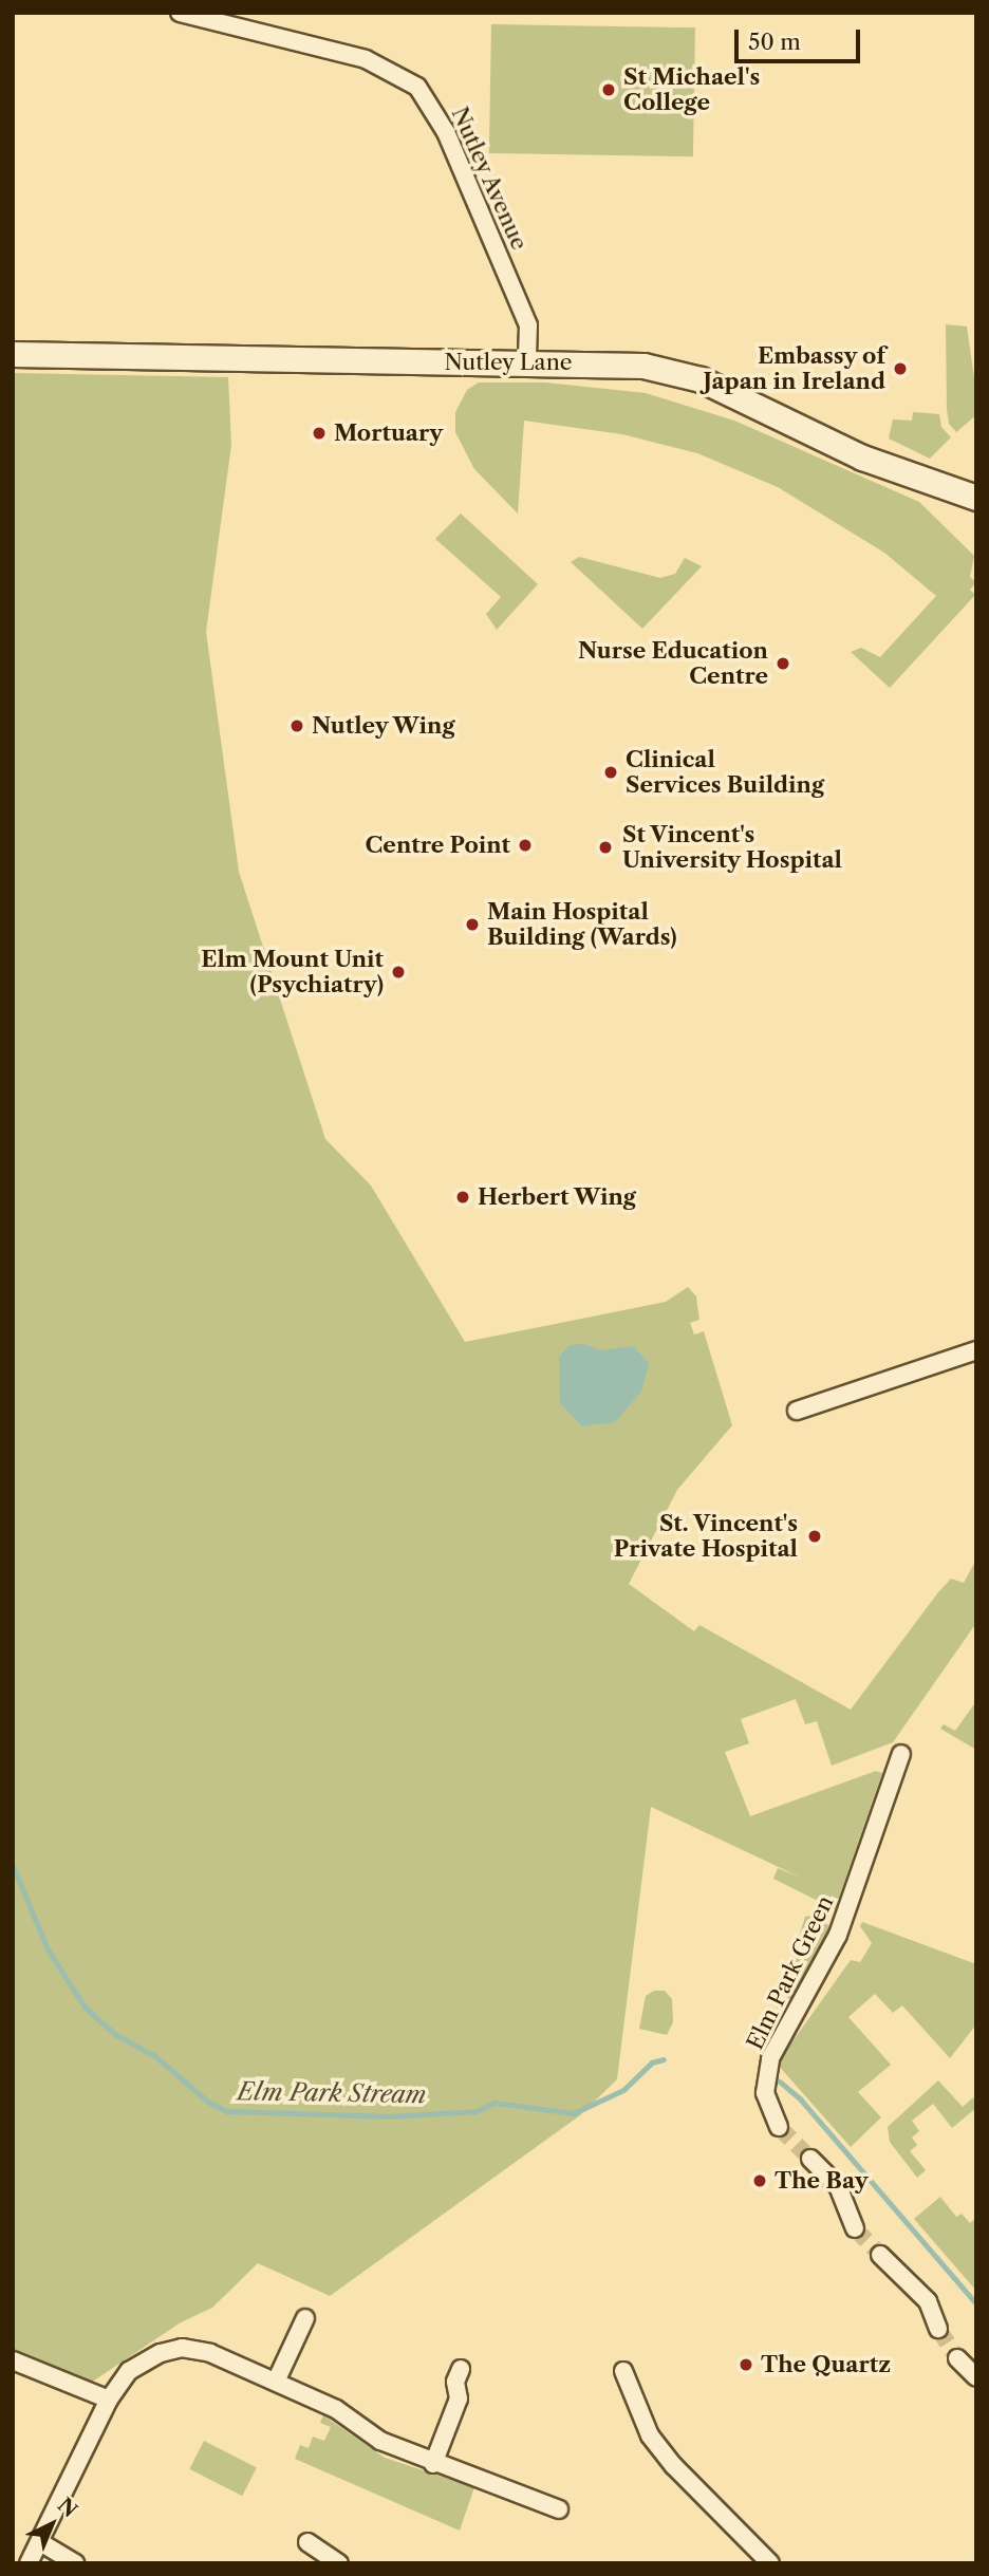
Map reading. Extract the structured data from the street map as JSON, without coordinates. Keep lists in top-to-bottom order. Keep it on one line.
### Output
{"streets":{"street":["Nutley Avenue","Nutley Lane","Elm Park Green"]},"crossings":[["Nutley Avenue","Nutley Lane"]],"water":["Elm Park Stream"],"places":["St Michael's College","Embassy of Japan in Ireland","Mortuary","Nurse Education Centre","Nutley Wing","Clinical Services Building","Centre Point","St Vincent's University Hospital","Main Hospital Building (Wards)","Elm Mount Unit (Psychiatry)","Herbert Wing","St. Vincent's Private Hospital","The Bay","The Quartz"],"scale_bar":"50 m","north":"top right"}
